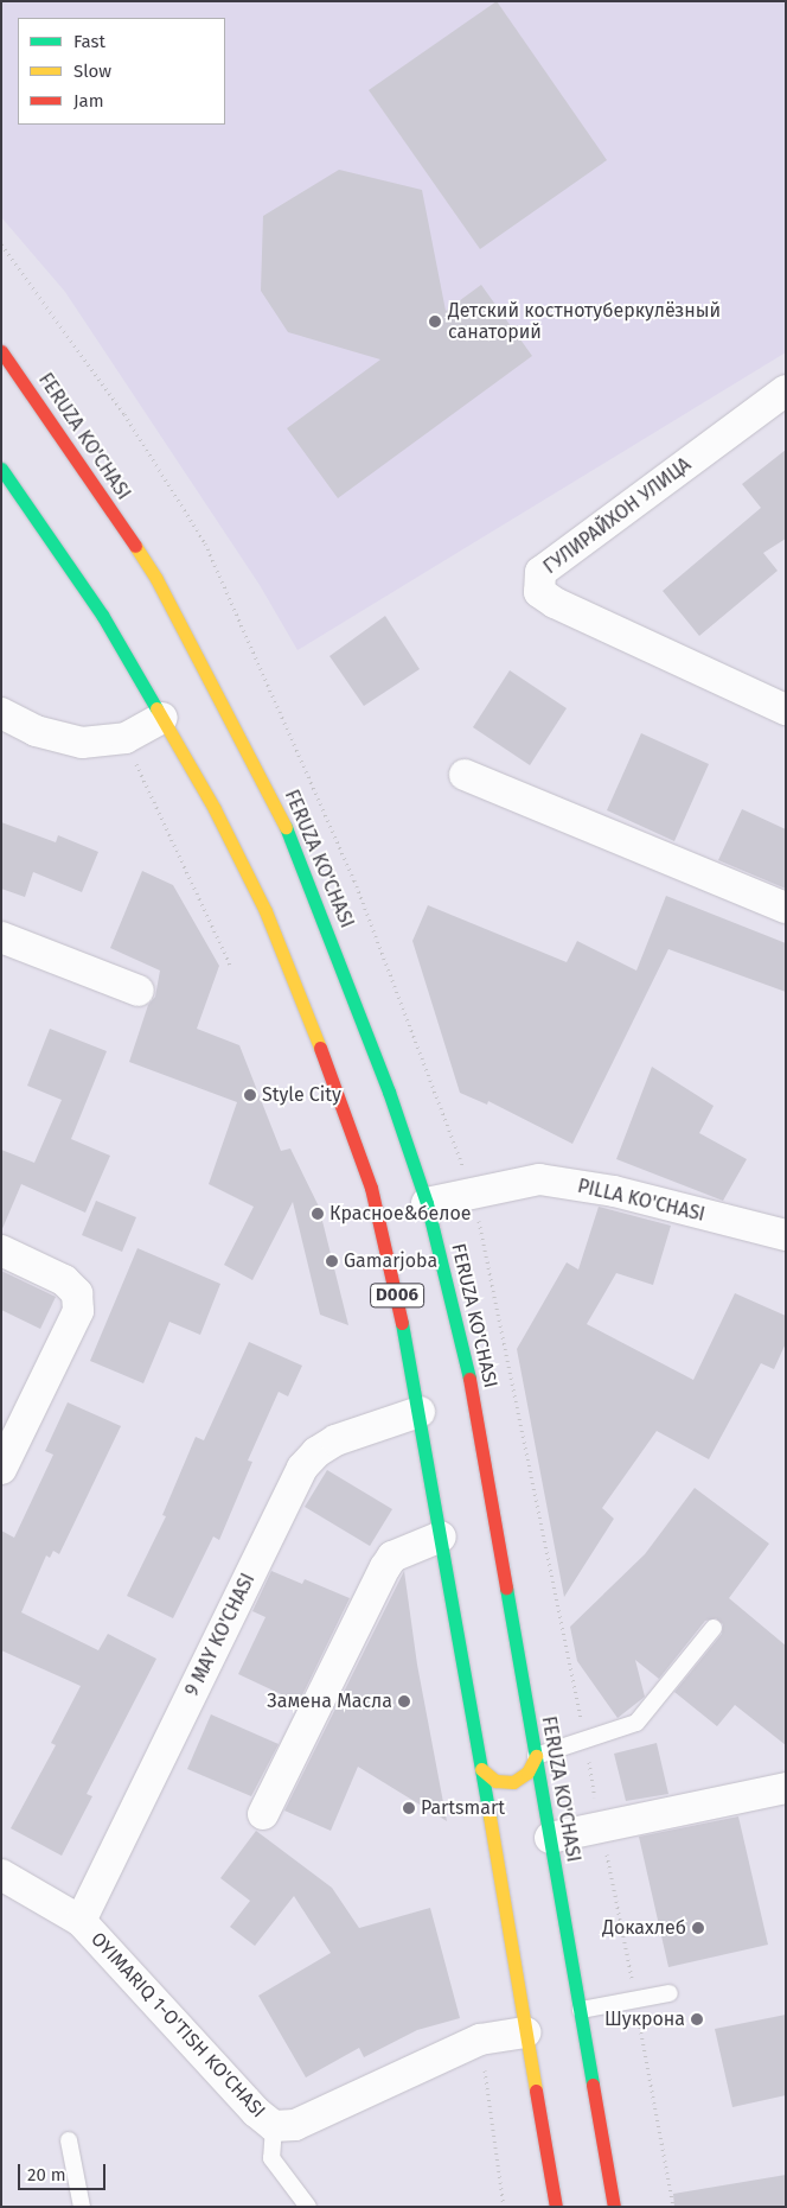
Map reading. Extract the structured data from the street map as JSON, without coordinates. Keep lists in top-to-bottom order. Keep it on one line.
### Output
{"streets":{"main road":["FERUZA KO'CHASI","D006"],"street":["ГУЛИРАЙХОН УЛИЦА","PILLA KO'CHASI","9 MAY KO'CHASI","OYIMARIQ 1-O'TISH KO'CHASI"]},"crossings":[["FERUZA KO'CHASI","PILLA KO'CHASI"],["D006","9 MAY KO'CHASI"],["D006","OYIMARIQ 1-O'TISH KO'CHASI"],["9 MAY KO'CHASI","OYIMARIQ 1-O'TISH KO'CHASI"]],"places":["Детский костнотуберкулёзный санаторий","Style City","Красное&белое","Gamarjoba","Замена Масла","Partsmart","Докахлеб","Шукрона"],"legend":["Fast","Slow","Jam"],"scale_bar":"20 m"}
